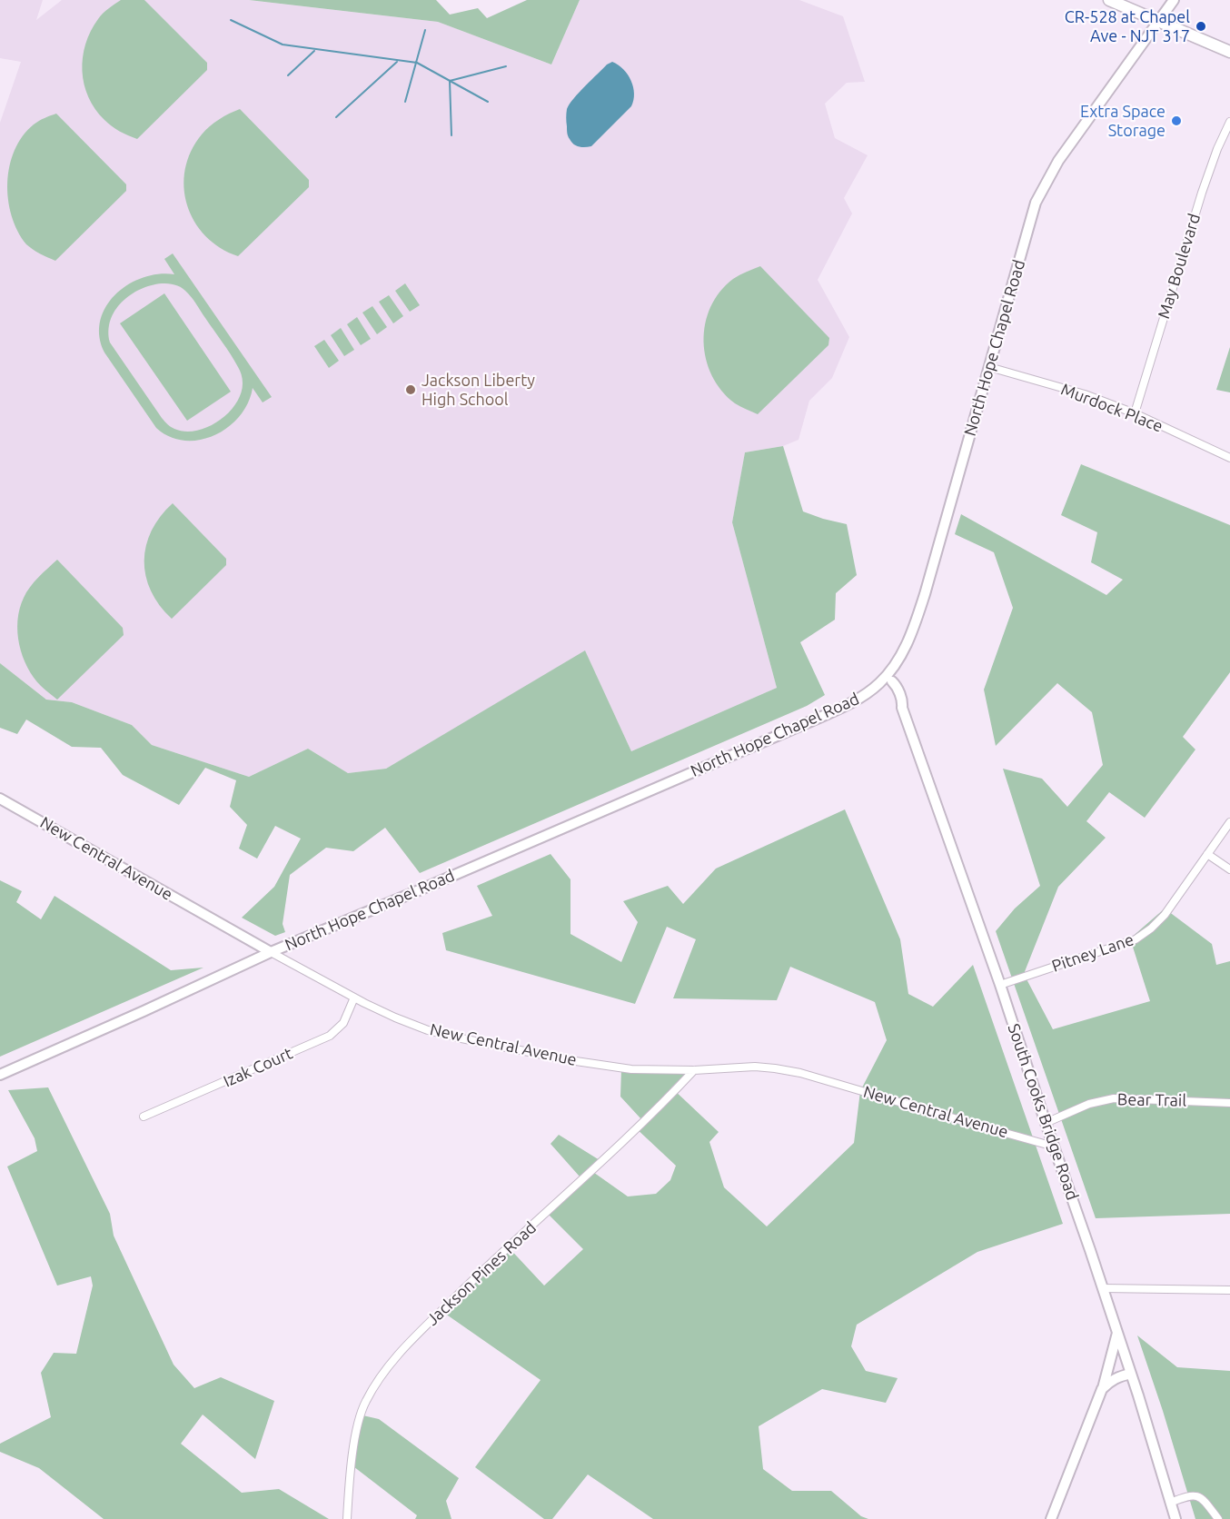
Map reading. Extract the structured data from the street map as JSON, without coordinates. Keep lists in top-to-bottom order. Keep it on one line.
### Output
{"streets":{"main road":["North Hope Chapel Road","New Central Avenue","South Cooks Bridge Road"],"street":["May Boulevard","Murdock Place","Pitney Lane","Izak Court","Bear Trail","Jackson Pines Road"]},"crossings":[["May Boulevard","Murdock Place"],["North Hope Chapel Road","Murdock Place"],["North Hope Chapel Road","New Central Avenue"],["North Hope Chapel Road","South Cooks Bridge Road"],["New Central Avenue","Izak Court"],["New Central Avenue","South Cooks Bridge Road"],["New Central Avenue","Jackson Pines Road"],["Pitney Lane","South Cooks Bridge Road"],["Bear Trail","South Cooks Bridge Road"]],"places":["CR-528 at Chapel Ave - NJT 317","Extra Space Storage","Jackson Liberty High School"]}
